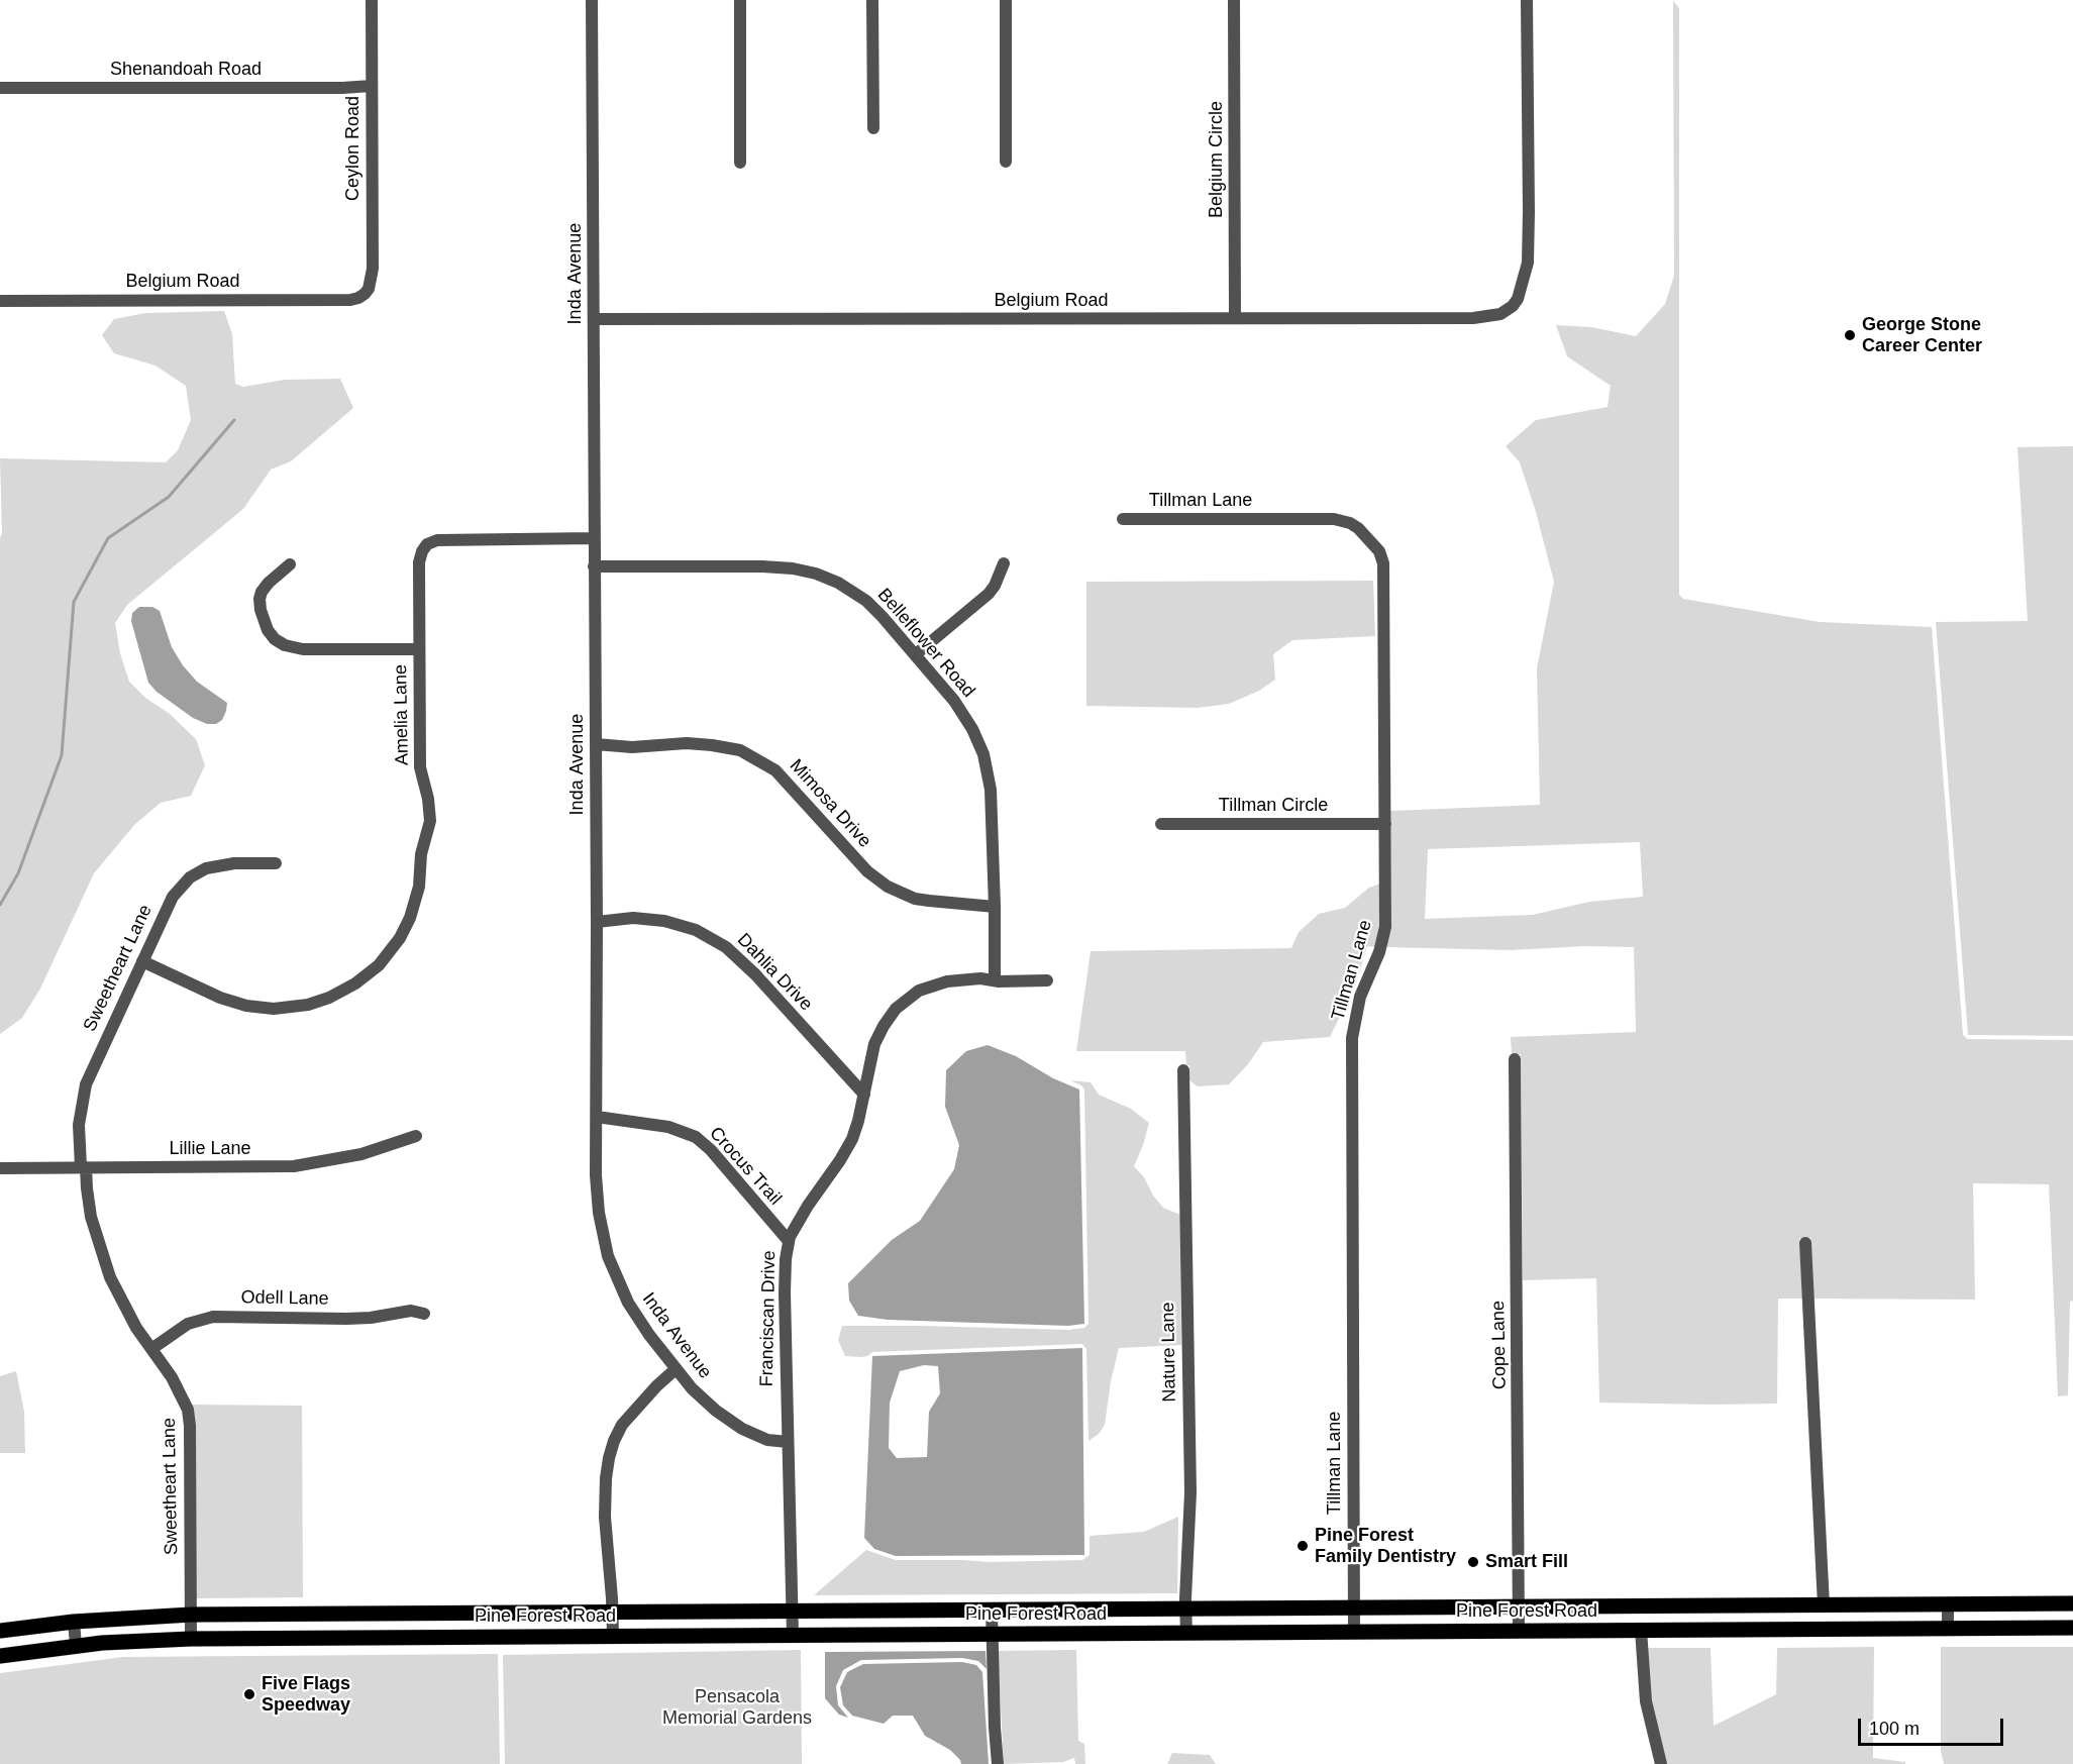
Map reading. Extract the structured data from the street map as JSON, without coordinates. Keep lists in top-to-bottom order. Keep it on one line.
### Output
{"streets":{"main road":["Pine Forest Road"],"street":["Shenandoah Road","Ceylon Road","Belgium Circle","Inda Avenue","Belgium Road","Tillman Lane","Belleflower Road","Amelia Lane","Mimosa Drive","Tillman Circle","Sweetheart Lane","Dahlia Drive","Lillie Lane","Crocus Trail","Odell Lane","Franciscan Drive","Cope Lane","Nature Lane"]},"crossings":[["Shenandoah Road","Ceylon Road"],["Ceylon Road","Belgium Road"],["Belgium Circle","Belgium Road"],["Inda Avenue","Belgium Road"],["Inda Avenue","Belleflower Road"],["Inda Avenue","Amelia Lane"],["Inda Avenue","Mimosa Drive"],["Inda Avenue","Dahlia Drive"],["Inda Avenue","Crocus Trail"],["Inda Avenue","Franciscan Drive"],["Tillman Lane","Tillman Circle"],["Tillman Lane","Pine Forest Road"],["Belleflower Road","Mimosa Drive"],["Belleflower Road","Franciscan Drive"],["Amelia Lane","Sweetheart Lane"],["Sweetheart Lane","Lillie Lane"],["Sweetheart Lane","Odell Lane"],["Sweetheart Lane","Pine Forest Road"],["Dahlia Drive","Franciscan Drive"],["Crocus Trail","Franciscan Drive"],["Franciscan Drive","Pine Forest Road"],["Cope Lane","Pine Forest Road"],["Nature Lane","Pine Forest Road"]],"parks":["Pensacola Memorial Gardens"],"places":["George Stone Career Center","Pine Forest Family Dentistry","Smart Fill","Five Flags Speedway"],"scale_bar":"100 m"}
